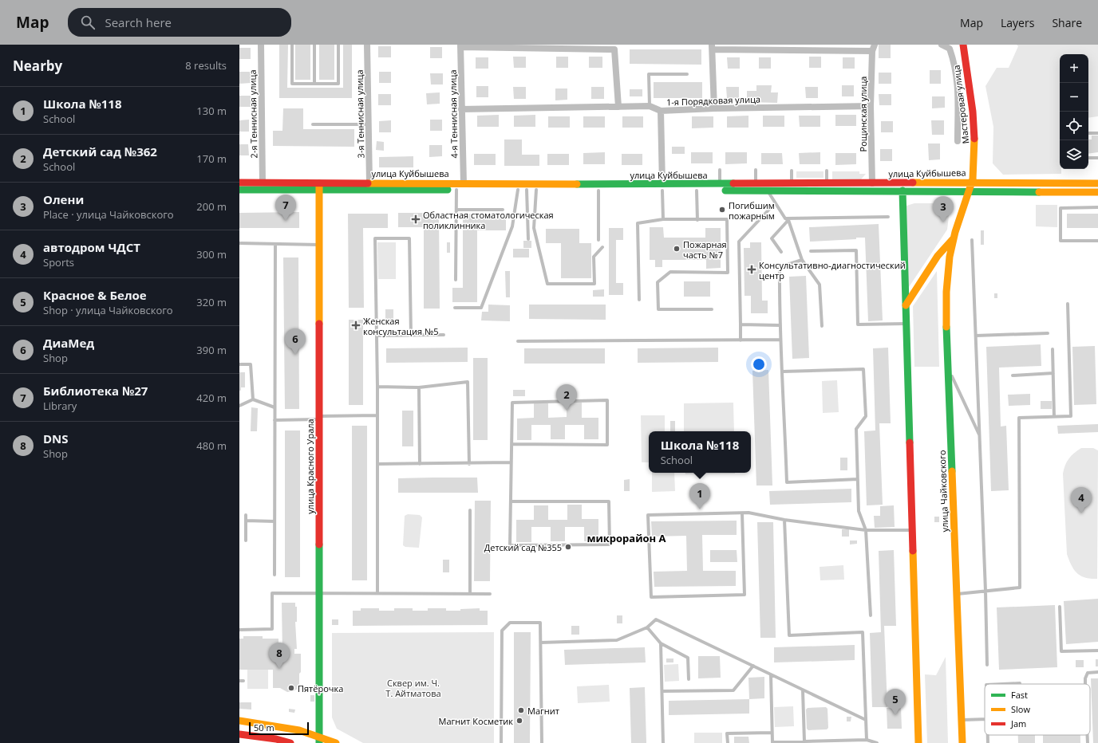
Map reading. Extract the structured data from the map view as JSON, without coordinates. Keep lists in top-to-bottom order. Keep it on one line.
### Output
{"streets":{"main road":["Мастеровая улица","улица Куйбышева","улица Красного Урала","улица Чайковского"],"street":["1-я Порядковая улица","2-я Теннисная улица","3-я Теннисная улица","4-я Теннисная улица","Рощинская улица"]},"crossings":[["1-я Порядковая улица","4-я Теннисная улица"],["1-я Порядковая улица","Рощинская улица"],["Мастеровая улица","улица Куйбышева"],["Мастеровая улица","улица Чайковского"],["2-я Теннисная улица","улица Куйбышева"],["3-я Теннисная улица","улица Куйбышева"],["4-я Теннисная улица","улица Куйбышева"],["Рощинская улица","улица Куйбышева"],["улица Куйбышева","улица Красного Урала"],["улица Куйбышева","улица Чайковского"]],"districts":["микрорайон А"],"parks":["Сквер им. Ч. Т. Айтматова"],"places":{"other":["Погибшим пожарным","Пожарная часть №7","Детский сад №355","Пятёрочка","Магнит","Магнит Косметик"],"health":["Областная стоматологическая поликлинника","Консультативно-диагностический центр","Женская консультация №5"]},"legend":["Fast","Slow","Jam"],"scale_bar":"50 m","page":{"header":"Map","search":"Search here","nav":["Map","Layers","Share"],"heading":["Nearby","8 results"],"map_buttons":["+","−"],"list":[{"mark":"1","name":"Школа №118","note":"School","value":"130 m"},{"mark":"2","name":"Детский сад №362","note":"School","value":"170 m"},{"mark":"3","name":"Олени","note":"Place · улица Чайковского","value":"200 m"},{"mark":"4","name":"автодром ЧДСТ","note":"Sports","value":"300 m"},{"mark":"5","name":"Красное & Белое","note":"Shop · улица Чайковского","value":"320 m"},{"mark":"6","name":"ДиаМед","note":"Shop","value":"390 m"},{"mark":"7","name":"Библиотека №27","note":"Library","value":"420 m"},{"mark":"8","name":"DNS","note":"Shop","value":"480 m"}],"pins":["7","3","6","2","1","4","8","5"],"popup":["Школа №118","School"],"scale":"50 m"}}
